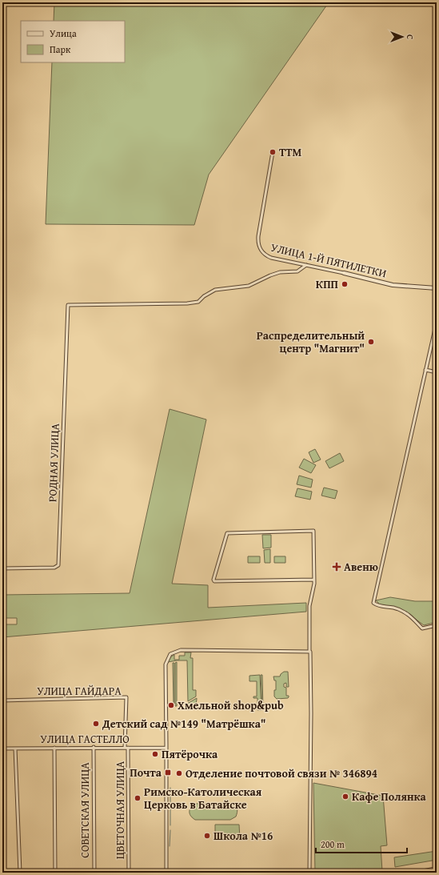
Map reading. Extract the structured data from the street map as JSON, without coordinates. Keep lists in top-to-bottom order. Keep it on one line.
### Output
{"streets":{"street":["УЛИЦА 1-Й ПЯТИЛЕТКИ","РОДНАЯ УЛИЦА","УЛИЦА ГАЙДАРА","УЛИЦА ГАСТЕЛЛО","СОВЕТСКАЯ УЛИЦА","ЦВЕТОЧНАЯ УЛИЦА"]},"crossings":[["УЛИЦА 1-Й ПЯТИЛЕТКИ","РОДНАЯ УЛИЦА"],["УЛИЦА ГАЙДАРА","УЛИЦА ГАСТЕЛЛО"],["УЛИЦА ГАСТЕЛЛО","СОВЕТСКАЯ УЛИЦА"],["УЛИЦА ГАСТЕЛЛО","ЦВЕТОЧНАЯ УЛИЦА"]],"places":{"other":["ТТМ","КПП","Распределительный центр \"Магнит\"","Хмельной shop&pub","Детский сад №149 \"Матрёшка\"","Пятёрочка","Отделение почтовой связи № 346894","Кафе Полянка","Римско-Католическая Церковь в Батайске","Школа №16"],"health":["Авеню"],"transit":["Почта"]},"legend":["Улица","Парк"],"scale_bar":"200 m","north":"right"}
